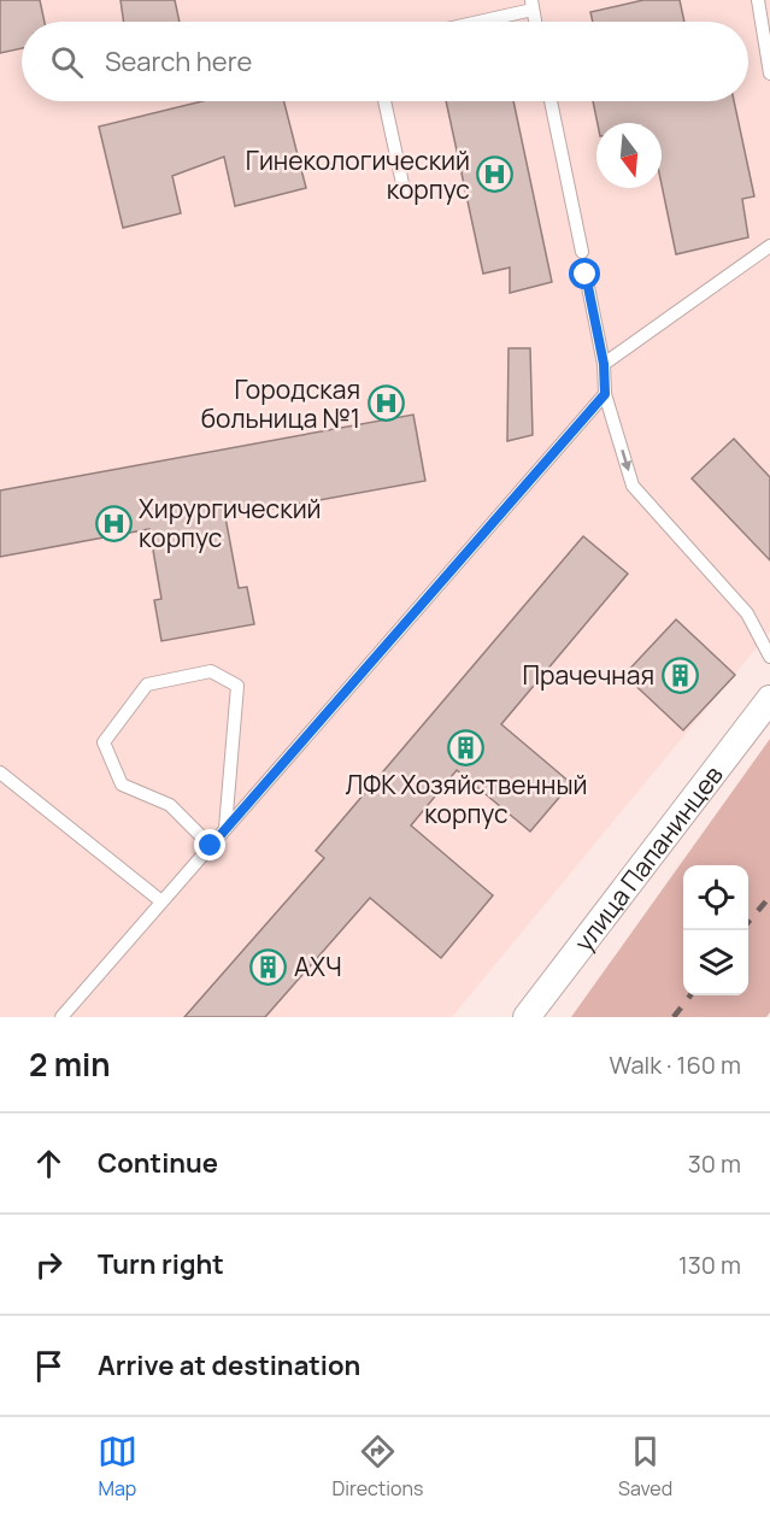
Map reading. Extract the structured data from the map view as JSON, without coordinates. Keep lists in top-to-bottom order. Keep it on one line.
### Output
{"streets":{"street":["улица Папанинцев"]},"places":{"hospital":["Гинекологический корпус","Городская больница №1","Хирургический корпус"],"building":["Прачечная","ЛФК Хозяйственный корпус","АХЧ"]},"north":"bottom","page":{"search":"Search here","heading":["2 min","Walk · 160 m"],"list":[["Continue","30 m"],["Turn right","130 m"],"Arrive at destination"],"nav":["Map","Directions","Saved"]}}
